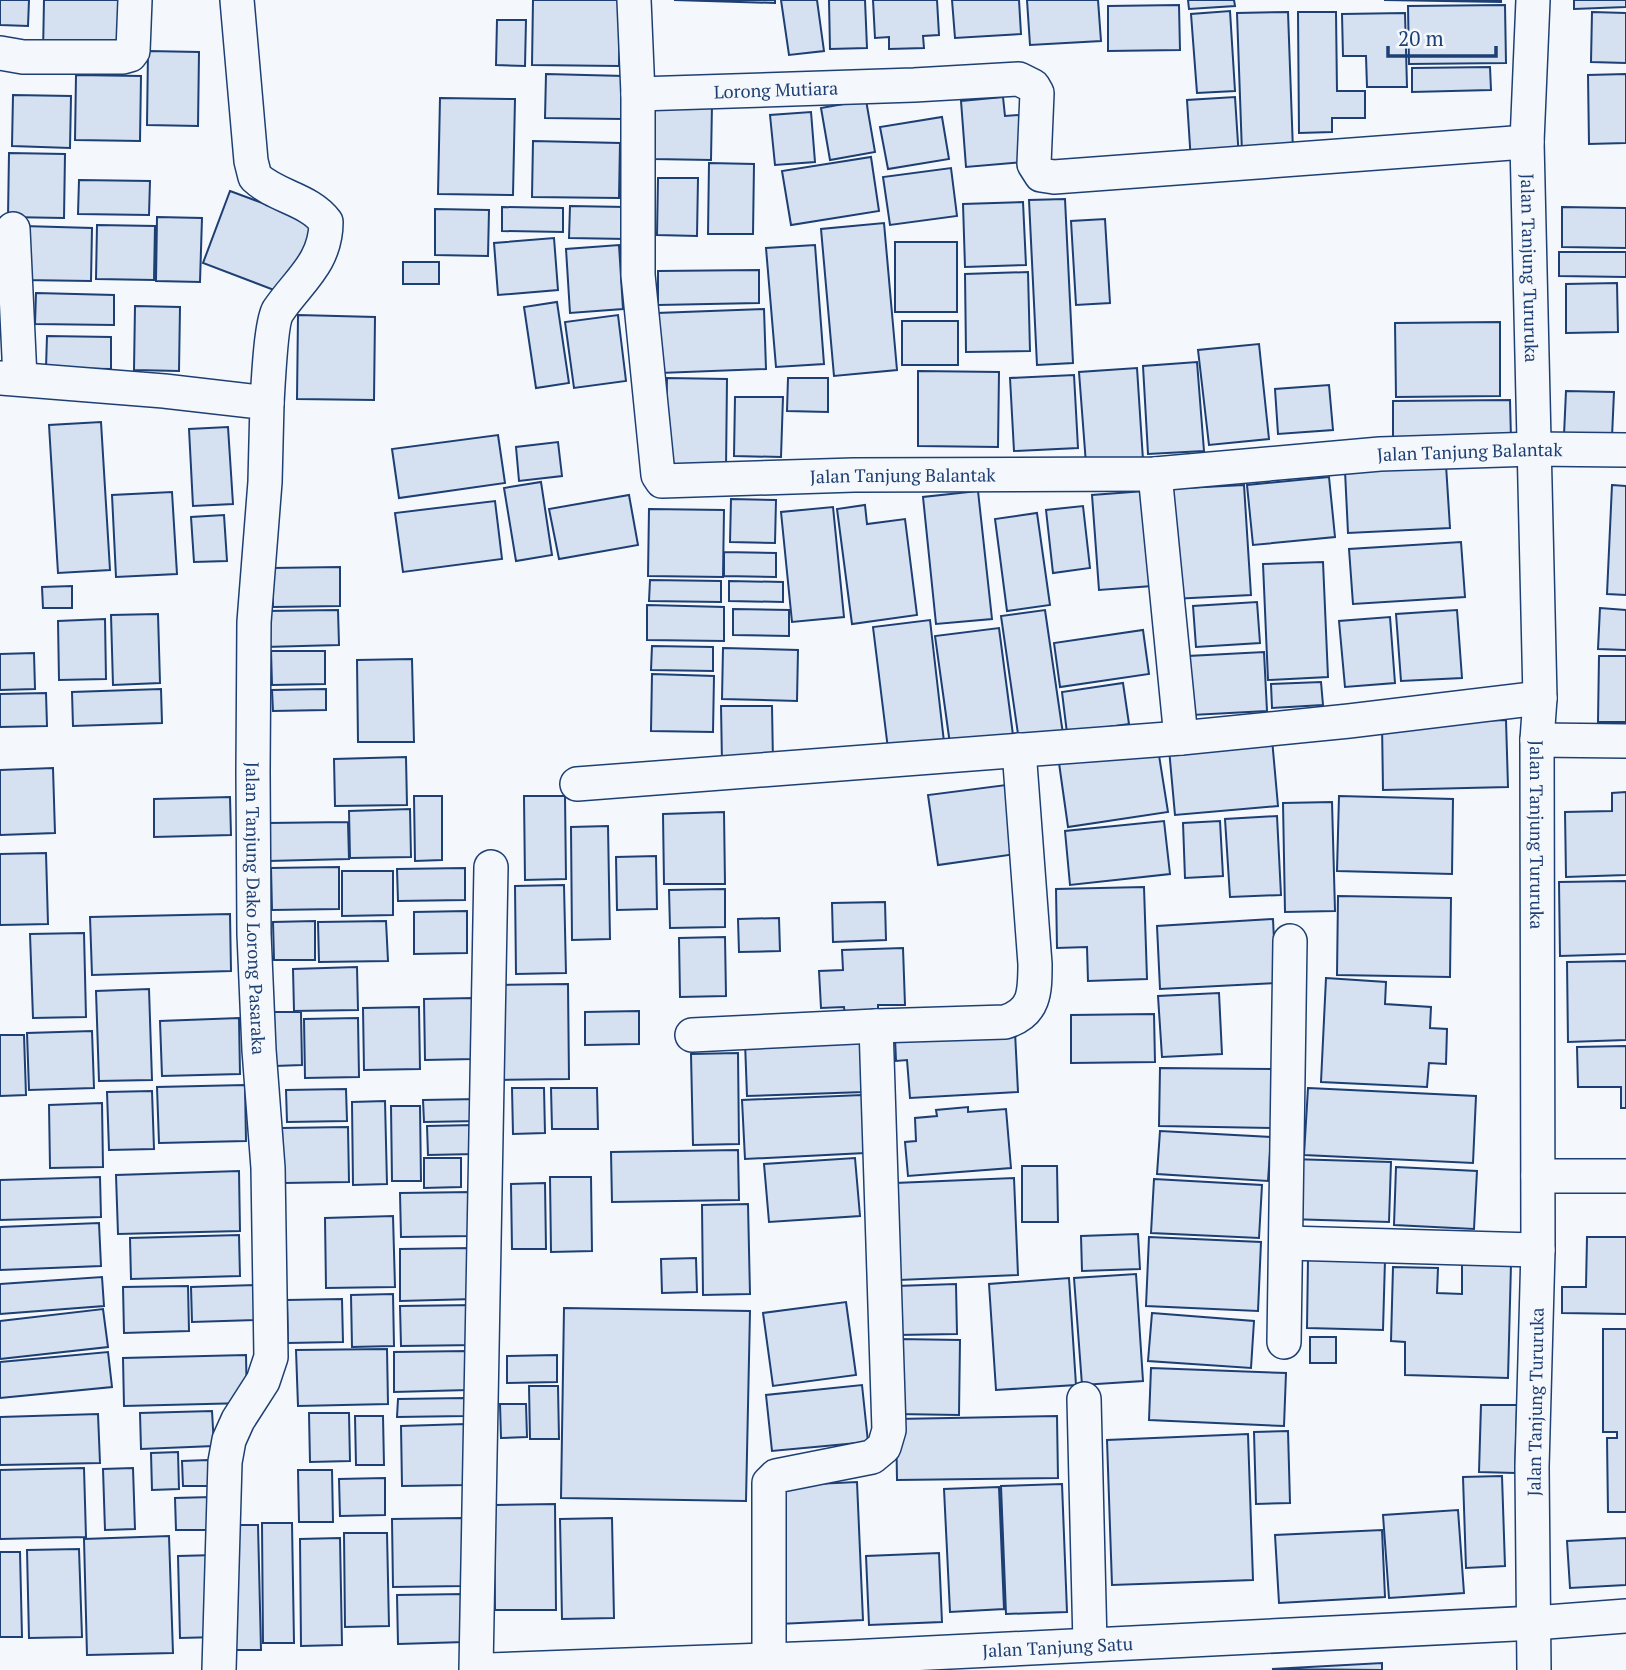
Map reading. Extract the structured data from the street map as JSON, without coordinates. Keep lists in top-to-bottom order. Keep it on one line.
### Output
{"streets":{"street":["Lorong Mutiara","Jalan Tanjung Tururuka","Jalan Tanjung Balantak","Jalan Tanjung Dako Lorong Pasaraka","Jalan Tanjung Satu"]},"crossings":[["Lorong Mutiara","Jalan Tanjung Tururuka"],["Lorong Mutiara","Jalan Tanjung Balantak"],["Jalan Tanjung Tururuka","Jalan Tanjung Balantak"],["Jalan Tanjung Tururuka","Jalan Tanjung Satu"]],"scale_bar":"20 m"}
